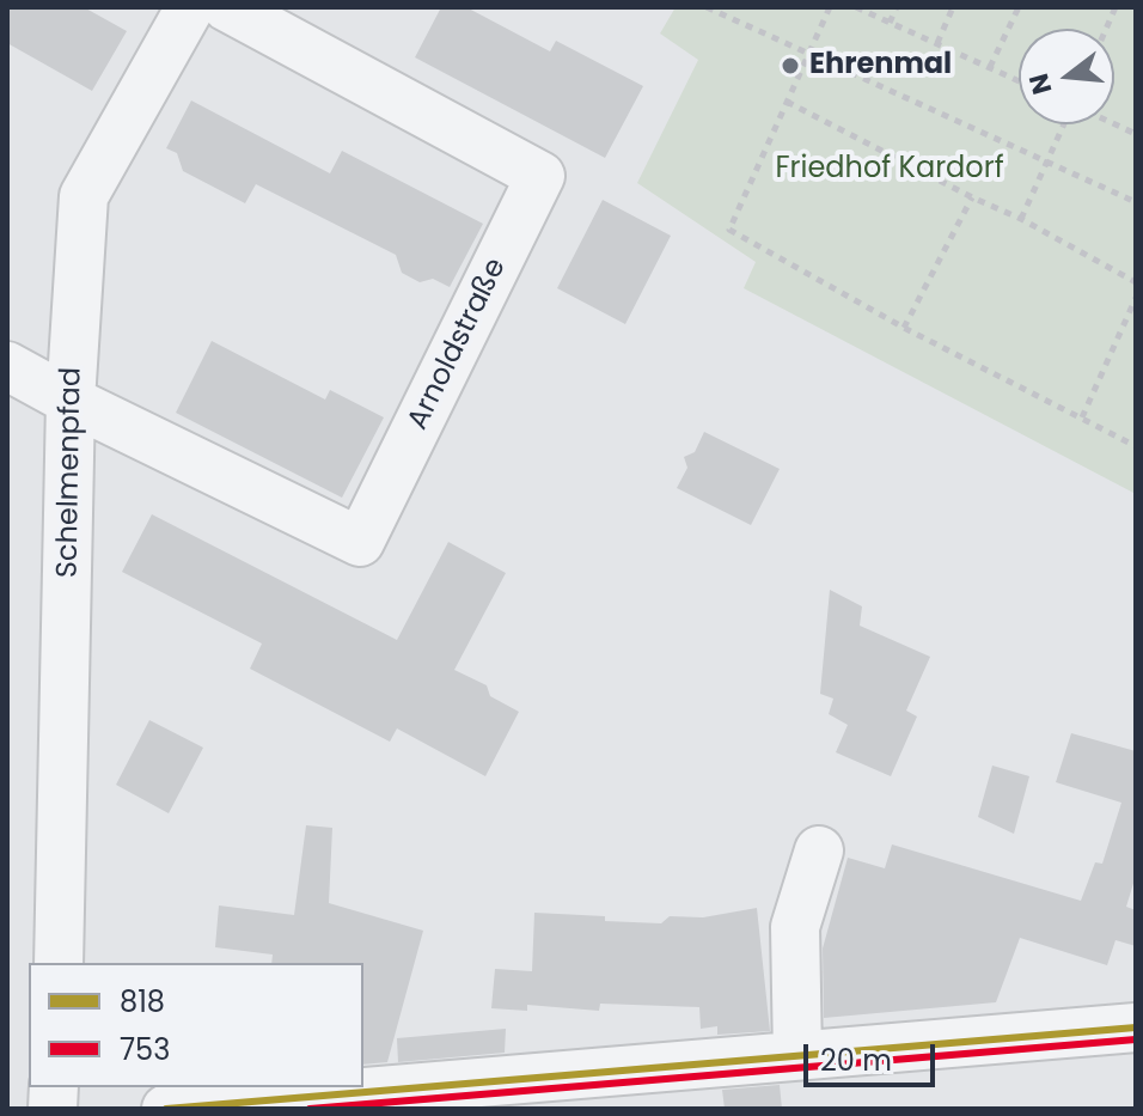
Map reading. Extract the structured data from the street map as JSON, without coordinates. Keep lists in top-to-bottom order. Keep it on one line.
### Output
{"streets":{"street":["Arnoldstraße","Schelmenpfad"]},"crossings":[["Arnoldstraße","Schelmenpfad"]],"parks":["Friedhof Kardorf"],"places":["Ehrenmal"],"lines":["transit line 818","transit line 753"],"legend":["818","753"],"scale_bar":"20 m","north":"left"}
